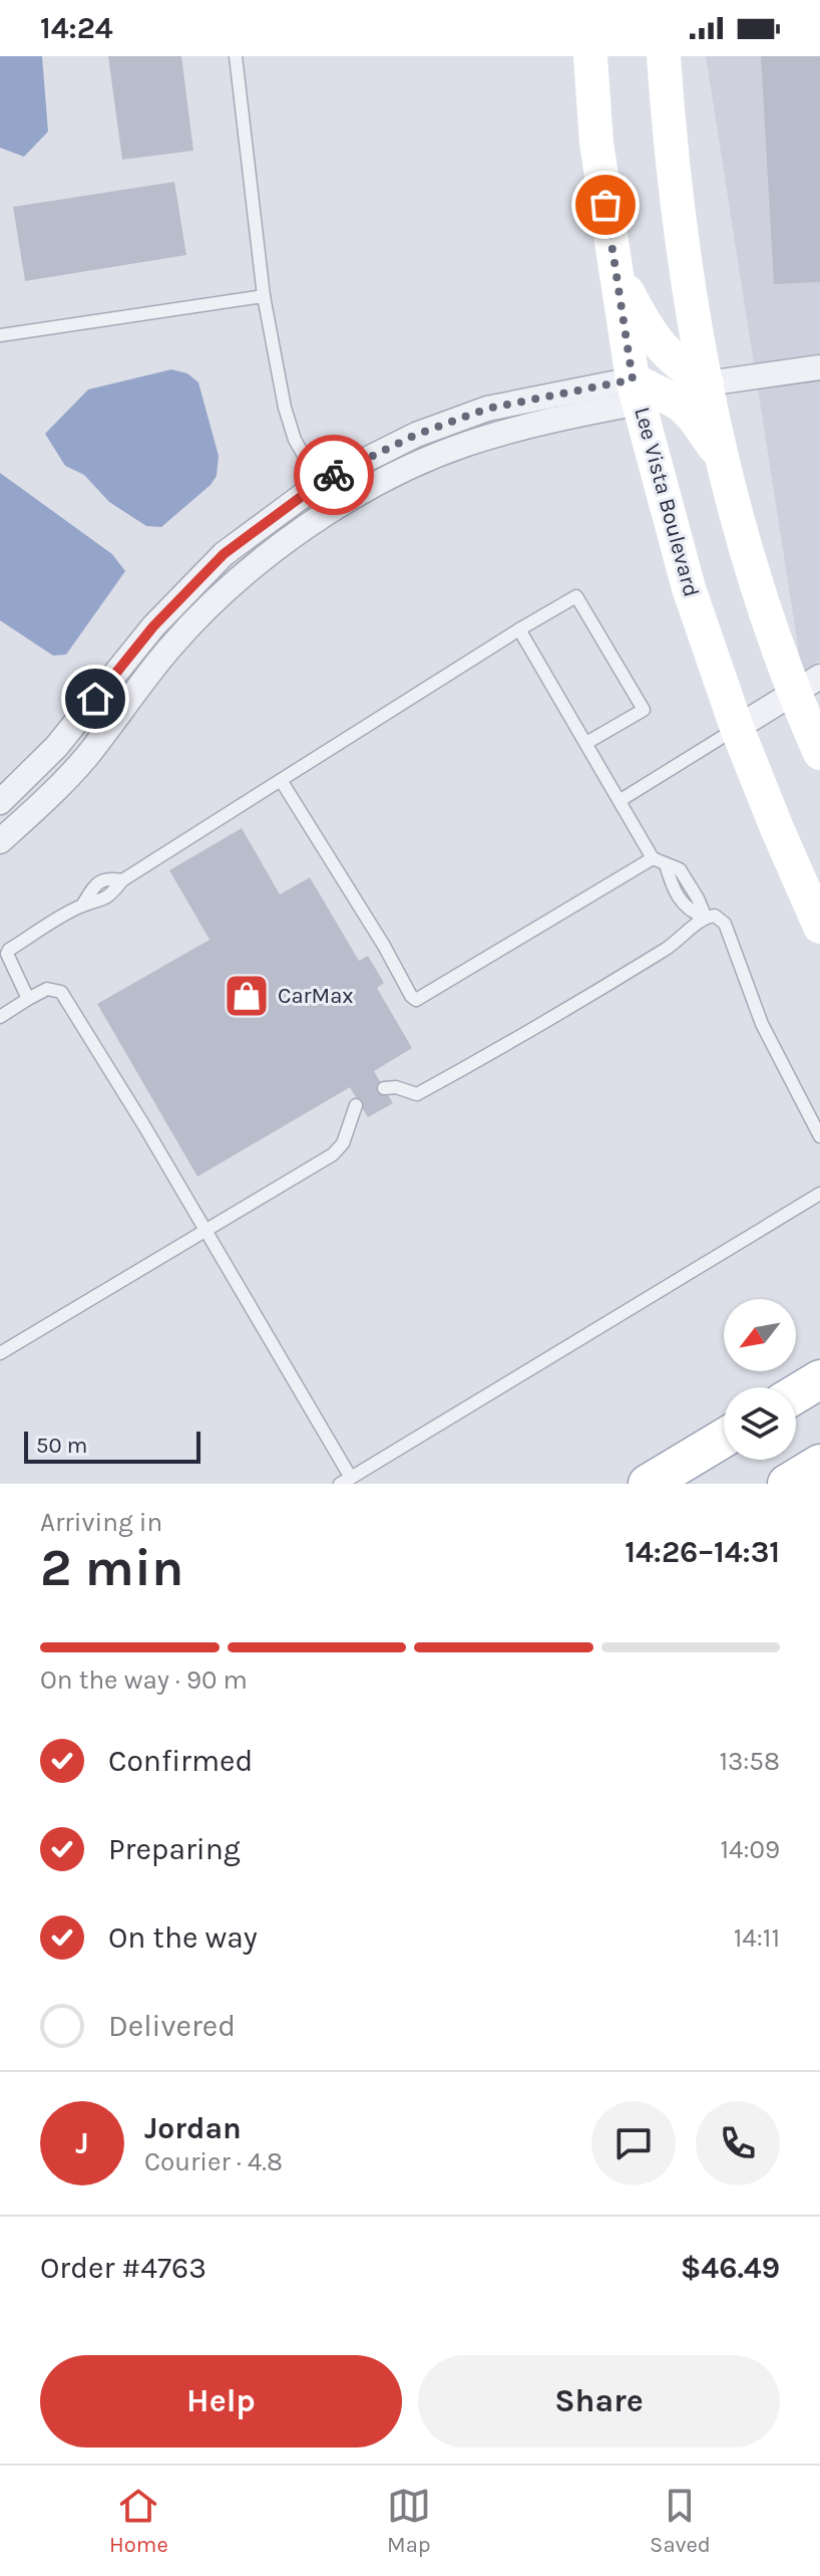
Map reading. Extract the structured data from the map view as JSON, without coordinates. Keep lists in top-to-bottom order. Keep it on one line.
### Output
{"streets":{"street":["Lee Vista Boulevard"]},"places":{"shop":["CarMax"]},"scale_bar":"50 m","north":"bottom left","page":{"status":"14:24","scale":"50 m","heading":["2 min","Arriving in","14:26–14:31"],"panel":["Jordan","Courier · 4.8","Order #4763","$46.49"],"bar":"On the way · 90 m","list":[["Confirmed","13:58"],["Preparing","14:09"],["On the way","14:11"],"Delivered"],"round":"J","buttons":["Help","Share"],"tabs":["Home","Map","Saved"]}}
